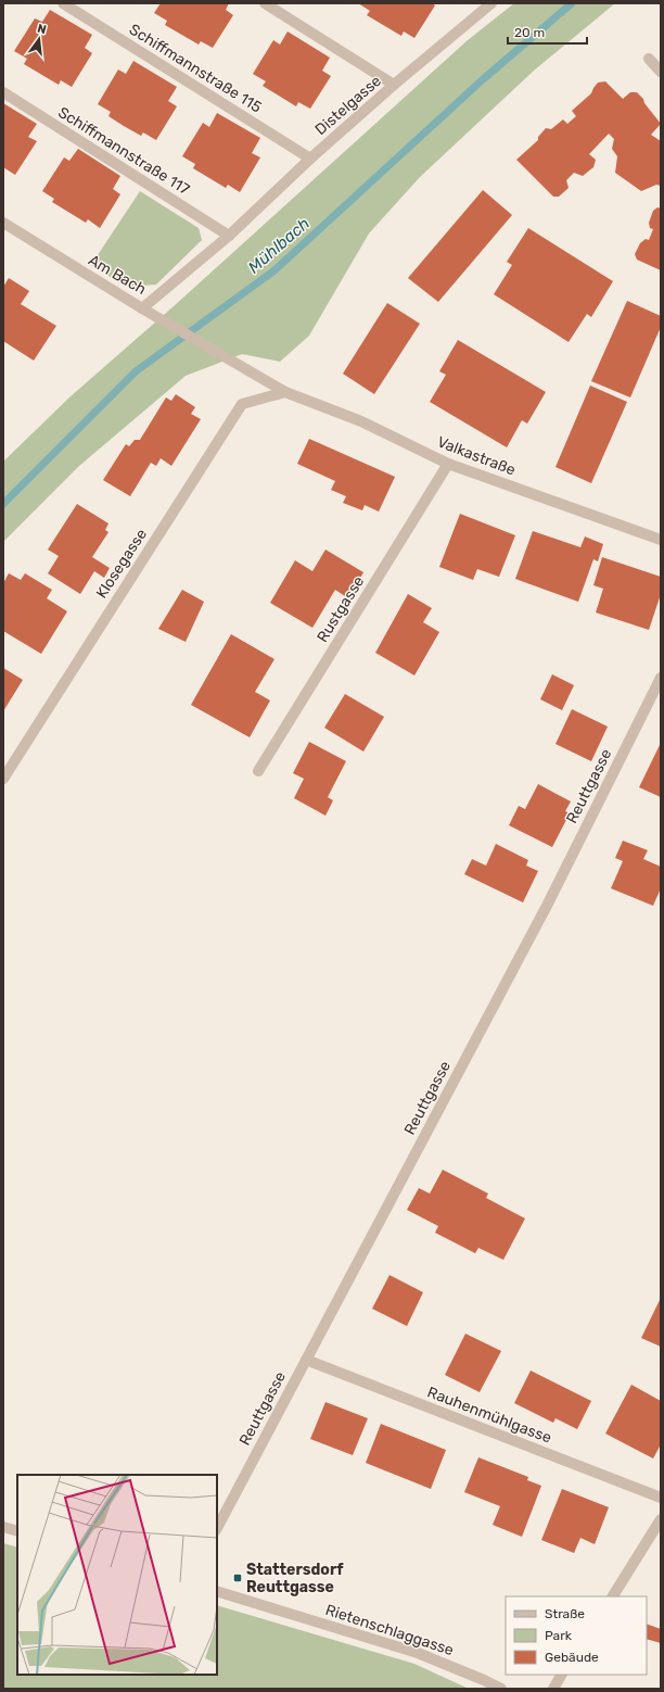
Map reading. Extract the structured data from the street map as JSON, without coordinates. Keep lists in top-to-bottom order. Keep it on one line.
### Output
{"streets":{"street":["Schiffmannstraße 115","Distelgasse","Schiffmannstraße 117","Am Bach","Valkastraße","Klosegasse","Rustgasse","Reuttgasse","Rauhenmühlgasse","Rietenschlaggasse"]},"crossings":[["Schiffmannstraße 115","Distelgasse"],["Distelgasse","Schiffmannstraße 117"],["Distelgasse","Am Bach"],["Schiffmannstraße 117","Am Bach"],["Am Bach","Valkastraße"],["Valkastraße","Klosegasse"],["Valkastraße","Rustgasse"],["Reuttgasse","Rauhenmühlgasse"]],"water":["Mühlbach"],"places":{"transit":["Stattersdorf Reuttgasse"]},"legend":["Straße","Park","Gebäude"],"scale_bar":"20 m","north":"top"}
